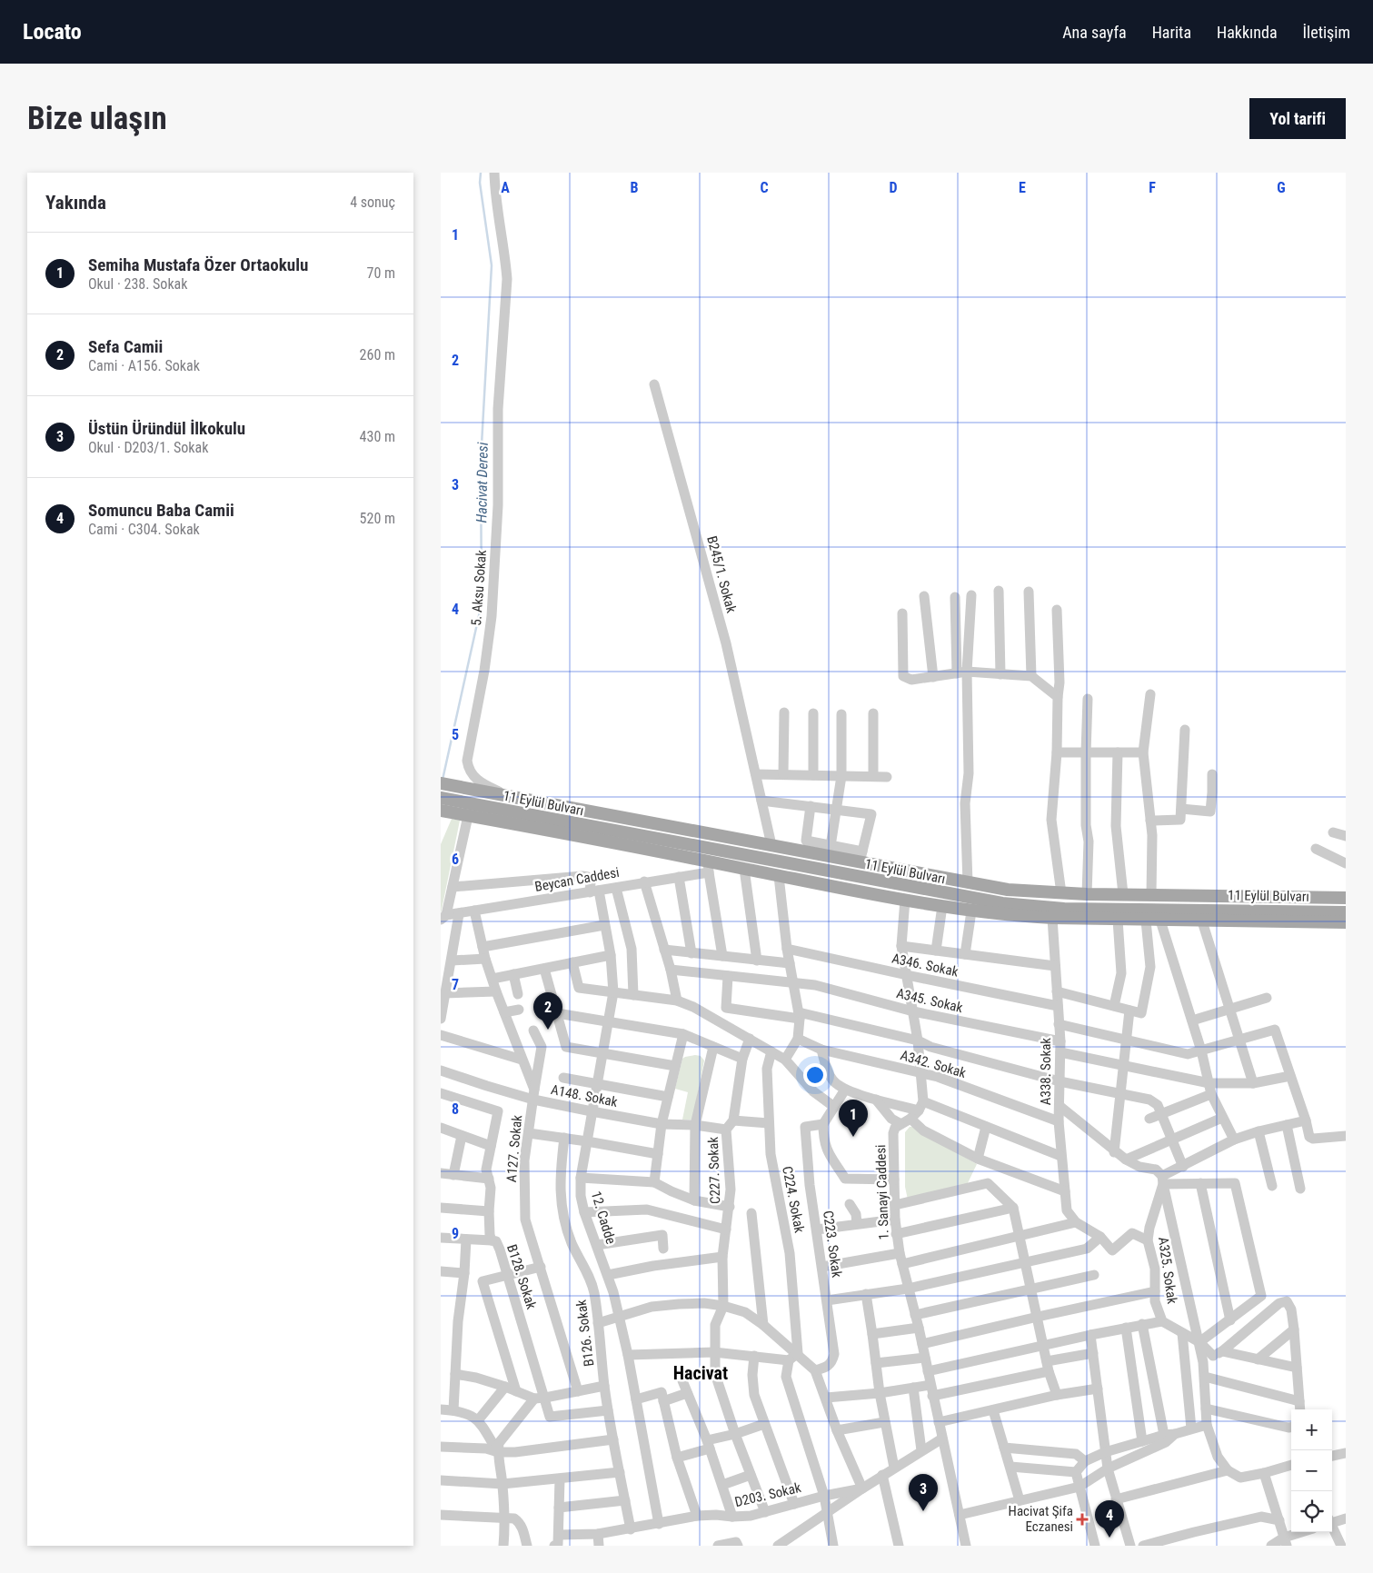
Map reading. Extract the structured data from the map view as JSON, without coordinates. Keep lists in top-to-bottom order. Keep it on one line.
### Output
{"streets":{"main road":["11 Eylül Bulvarı"],"street":["B245/1. Sokak","5. Aksu Sokak","Beycan Caddesi","A346. Sokak","A345. Sokak","A342. Sokak","A338. Sokak","A148. Sokak","A127. Sokak","C227. Sokak","1. Sanayi Caddesi","C224. Sokak","12. Cadde","C223. Sokak","A325. Sokak","B128. Sokak","B126. Sokak","D203. Sokak"]},"crossings":[["B245/1. Sokak","11 Eylül Bulvarı"],["5. Aksu Sokak","11 Eylül Bulvarı"],["Beycan Caddesi","12. Cadde"],["A346. Sokak","A338. Sokak"],["A345. Sokak","A338. Sokak"],["A342. Sokak","A338. Sokak"],["A148. Sokak","A127. Sokak"],["A148. Sokak","C227. Sokak"],["A148. Sokak","12. Cadde"],["1. Sanayi Caddesi","D203. Sokak"],["12. Cadde","D203. Sokak"],["B128. Sokak","B126. Sokak"],["B126. Sokak","D203. Sokak"]],"districts":["Hacivat"],"water":["Hacivat Deresi"],"places":{"health":["Hacivat Şifa Eczanesi"]},"page":{"header":"Locato","nav":["Ana sayfa","Harita","Hakkında","İletişim"],"buttons":"Yol tarifi","title":"Bize ulaşın","heading":["Yakında","4 sonuç"],"list":[{"mark":"1","name":"Semiha Mustafa Özer Ortaokulu","note":"Okul · 238. Sokak","value":"70 m"},{"mark":"2","name":"Sefa Camii","note":"Cami · A156. Sokak","value":"260 m"},{"mark":"3","name":"Üstün Üründül İlkokulu","note":"Okul · D203/1. Sokak","value":"430 m"},{"mark":"4","name":"Somuncu Baba Camii","note":"Cami · C304. Sokak","value":"520 m"}],"pins":["2","1","3","4"],"map_buttons":["+","−"]},"grid":{"columns":["A","B","C","D","E","F","G"],"rows":["1","2","3","4","5","6","7","8","9"]}}
